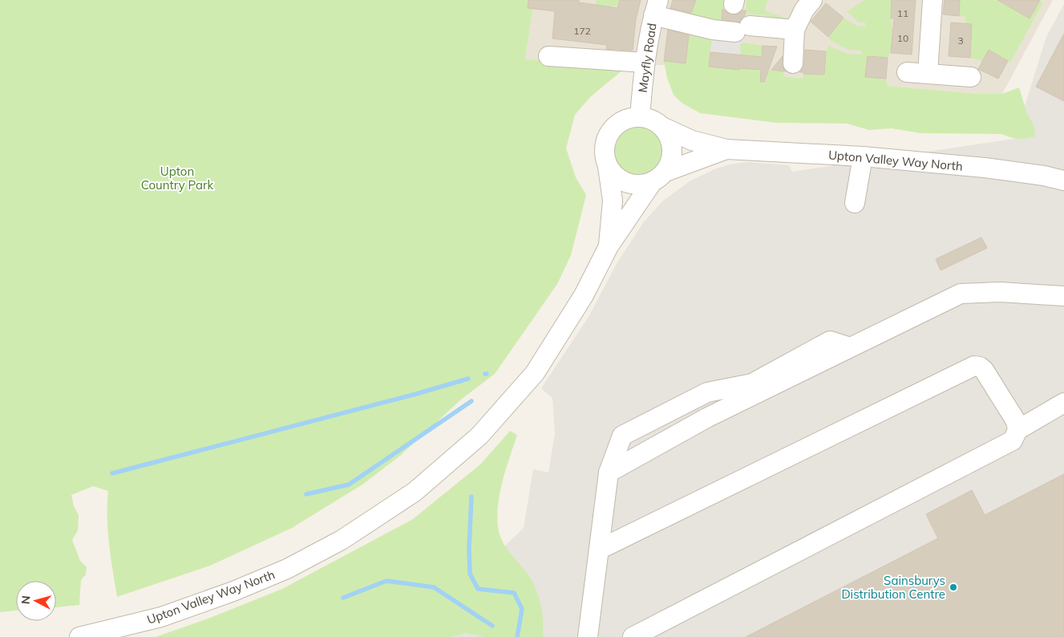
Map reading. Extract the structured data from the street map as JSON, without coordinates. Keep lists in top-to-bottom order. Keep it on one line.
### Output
{"streets":{"street":["Mayfly Road","Upton Valley Way North"]},"crossings":[["Mayfly Road","Upton Valley Way North"]],"parks":["Upton Country Park"],"places":["Sainsburys Distribution Centre"],"house_numbers":["11","172","10","3"],"north":"left"}
